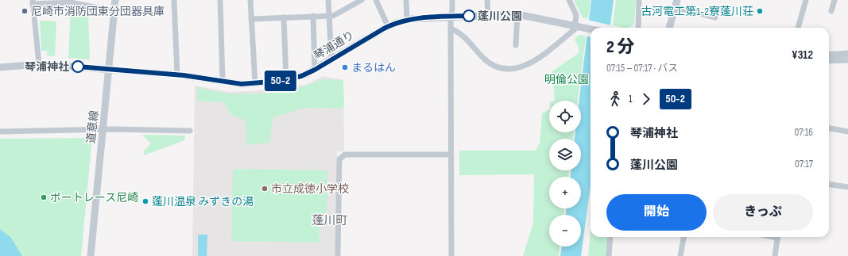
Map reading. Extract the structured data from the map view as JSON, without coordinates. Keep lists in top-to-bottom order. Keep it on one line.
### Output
{"streets":{"street":["琴浦通り","道意線"]},"crossings":[["琴浦通り","道意線"]],"districts":["蓬川町"],"parks":["明倫公園"],"places":["尼崎市消防団東分団器具庫","古河電工第1-2寮蓬川荘","蓬川公園","琴浦神社","まるはん","市立成徳小学校","ボートレース尼崎","蓬川温泉 みずきの湯"],"lines":["bus line 50-2"],"page":{"on_map":"50-2","heading":["2 分","07:15 – 07:17 · バス","¥312"],"legs":["1","50-2"],"map_buttons":["+","−"],"list":[{"name":"琴浦神社","value":"07:16"},{"name":"蓬川公園","value":"07:17"}],"buttons":["開始","きっぷ"]}}
